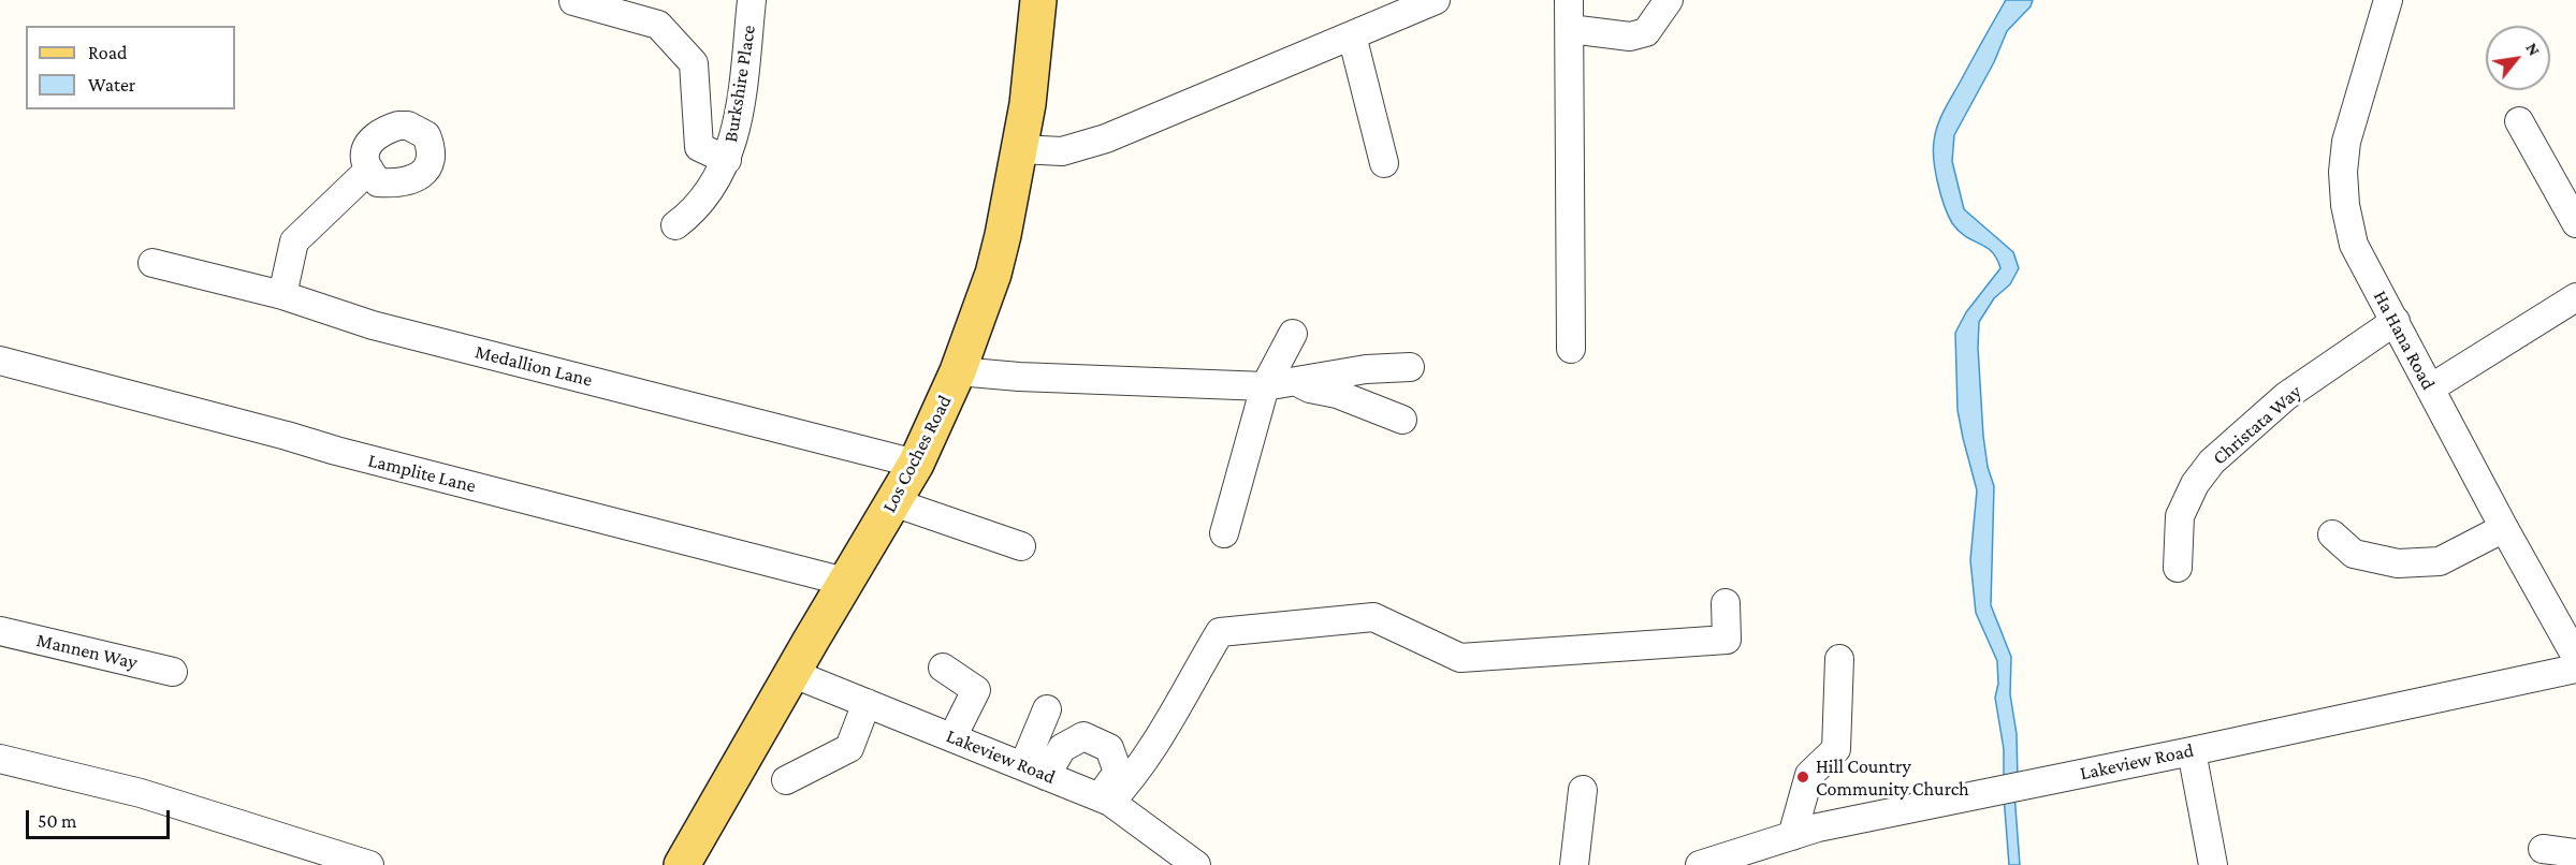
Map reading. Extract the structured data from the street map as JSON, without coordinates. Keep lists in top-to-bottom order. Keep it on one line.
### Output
{"streets":{"main road":["Los Coches Road"],"street":["Burkshire Place","Ha Hana Road","Medallion Lane","Christata Way","Lamplite Lane","Mannen Way","Lakeview Road"]},"crossings":[["Ha Hana Road","Christata Way"],["Medallion Lane","Los Coches Road"],["Los Coches Road","Lamplite Lane"],["Los Coches Road","Lakeview Road"]],"places":["Hill Country Community Church"],"legend":["Road","Water"],"scale_bar":"50 m","north":"top right"}
